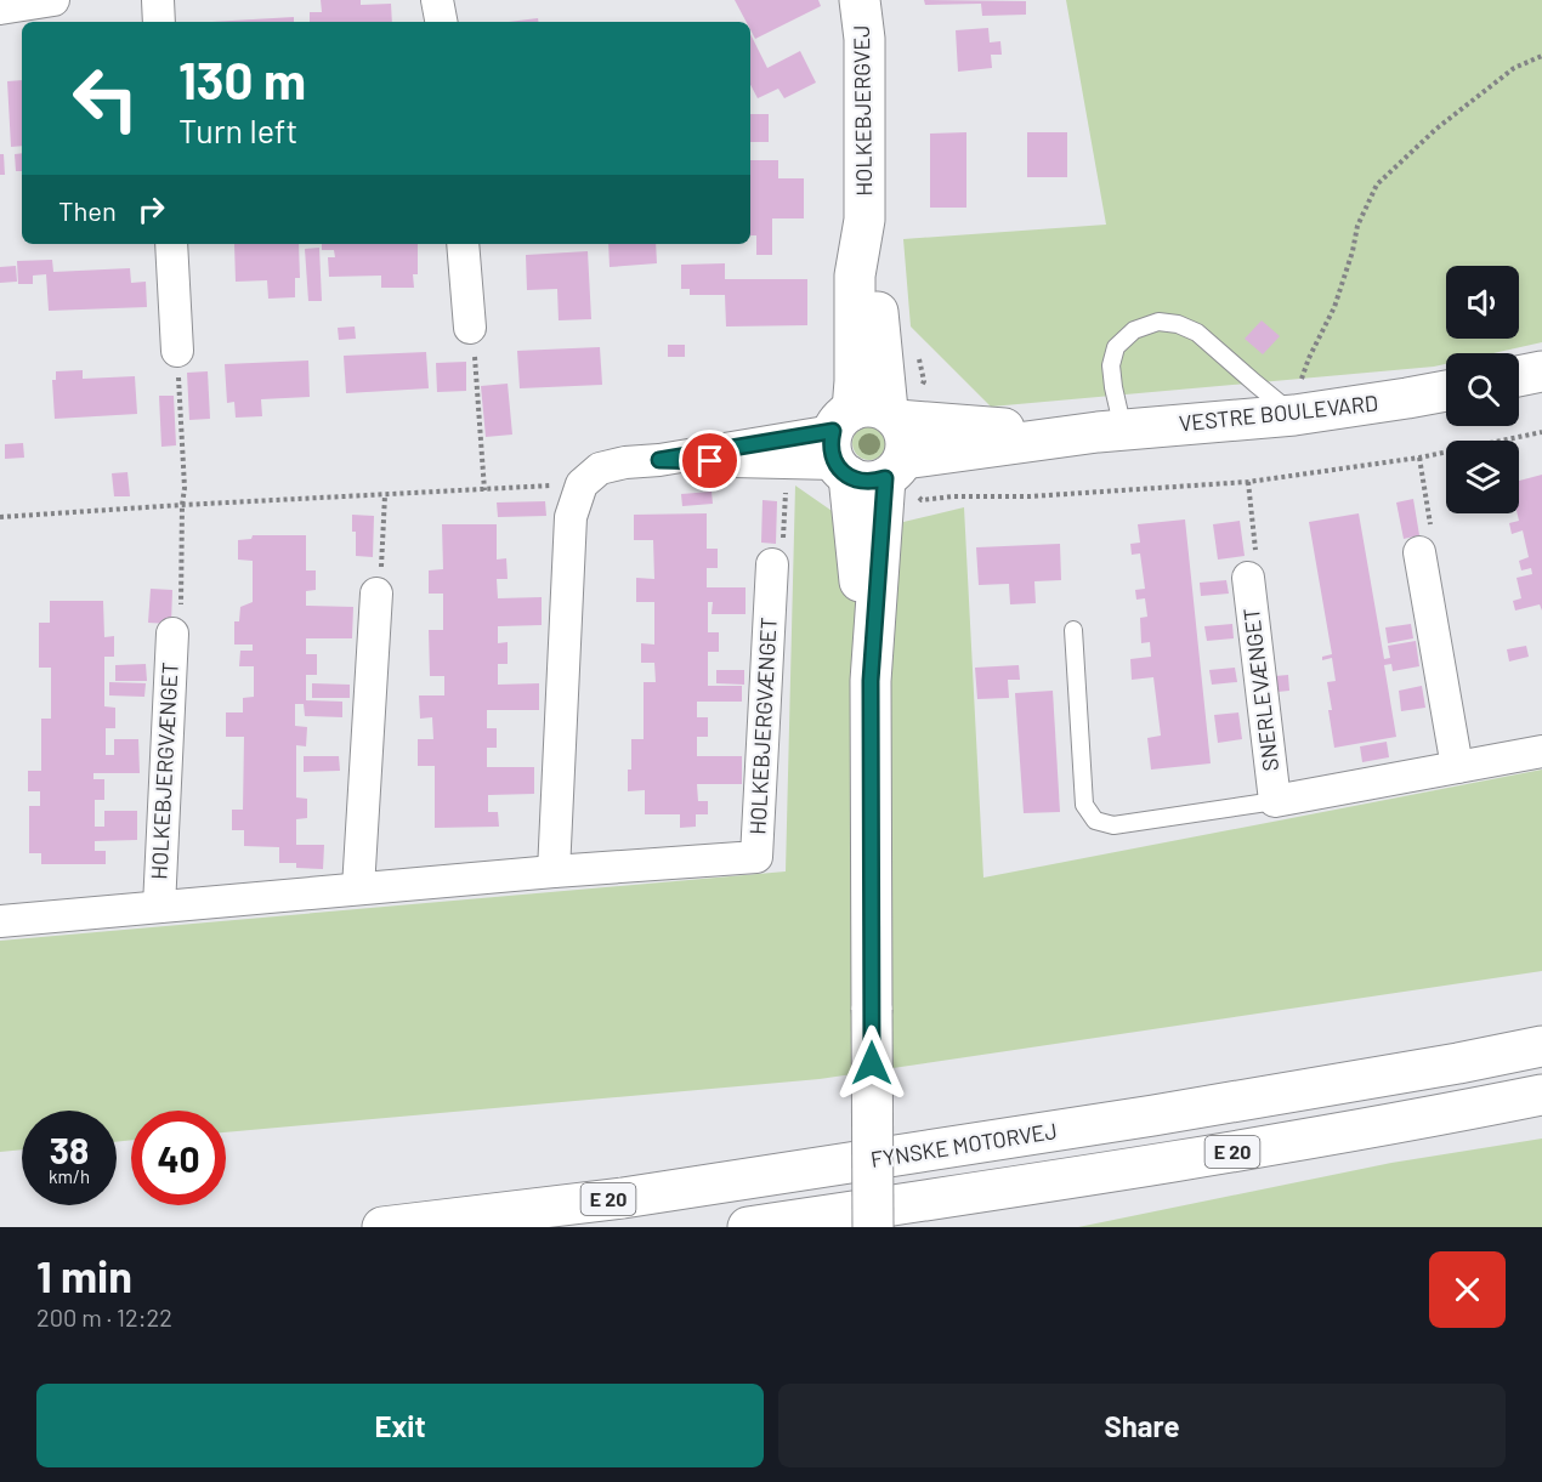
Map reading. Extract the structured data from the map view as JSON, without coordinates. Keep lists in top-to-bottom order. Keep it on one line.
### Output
{"streets":{"main road":["HOLKEBJERGVEJ","VESTRE BOULEVARD","FYNSKE MOTORVEJ","E 20"],"street":["SNERLEVÆNGET","HOLKEBJERGVÆNGET"]},"crossings":[["HOLKEBJERGVEJ","VESTRE BOULEVARD"]],"page":{"turn":["130 m","Turn left"],"then":"Then","speed":"38 km/h","limit":"40","heading":["1 min","200 m · 12:22"],"buttons":["Exit","Share"]}}
